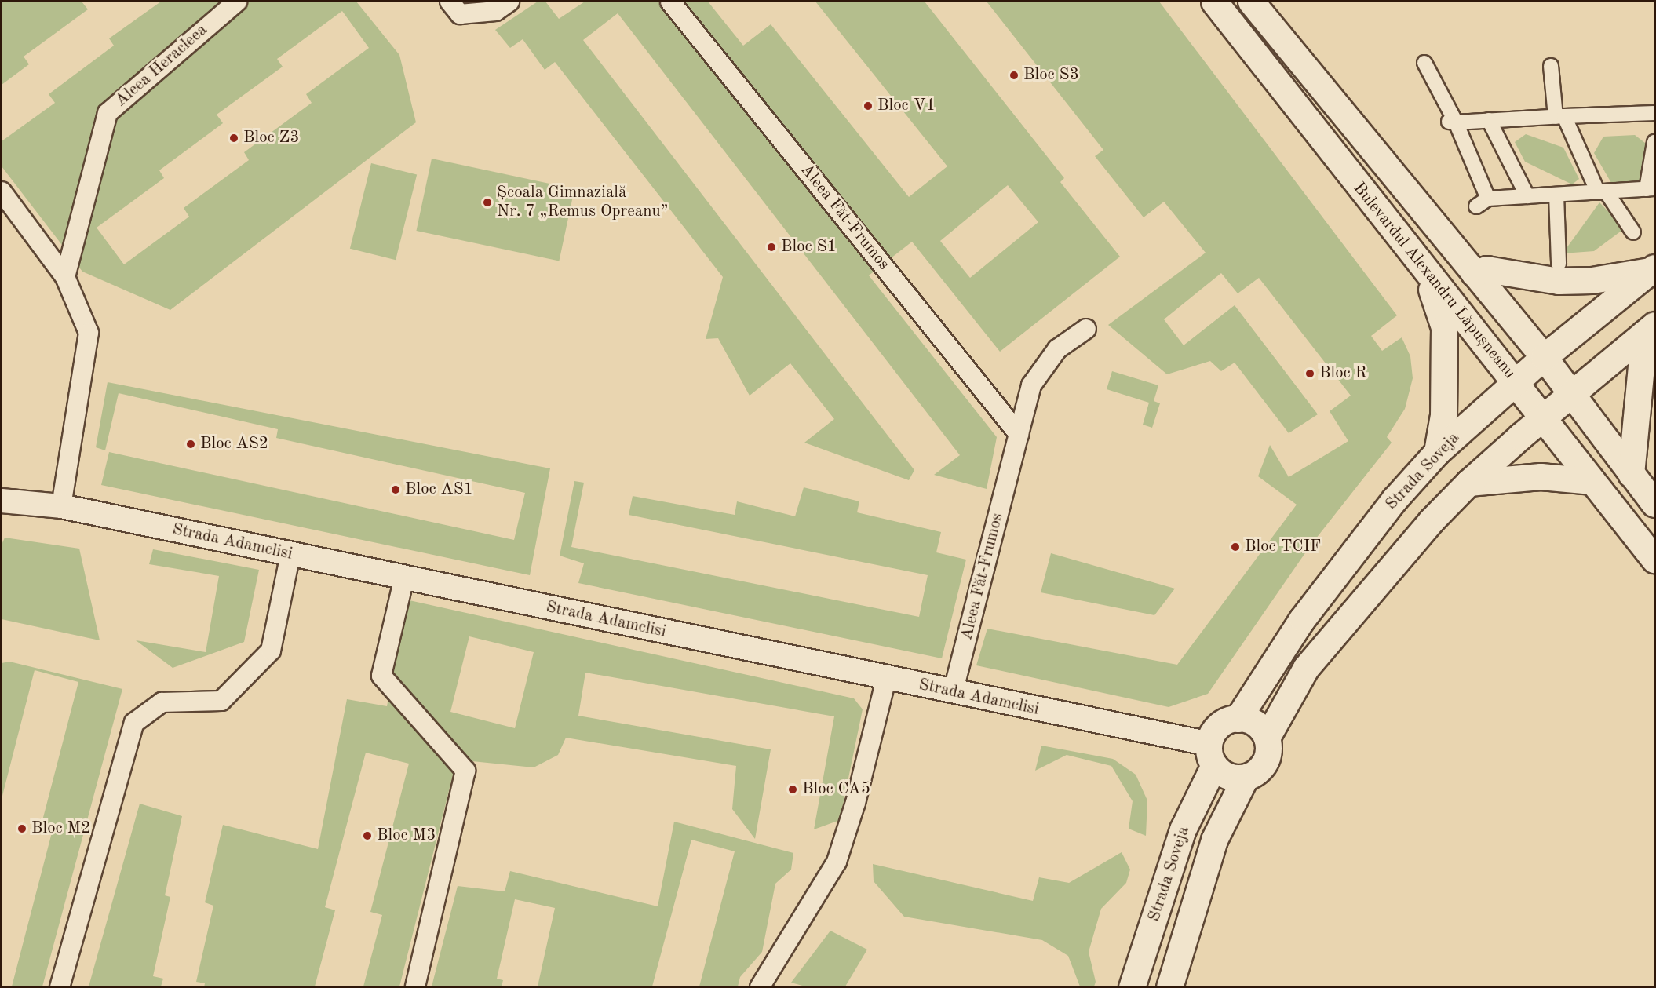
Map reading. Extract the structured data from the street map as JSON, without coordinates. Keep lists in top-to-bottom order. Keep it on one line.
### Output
{"streets":{"main road":["Bulevardul Alexandru Lăpușneanu","Strada Soveja"],"street":["Aleea Heracleea","Aleea Făt-Frumos","Strada Adamclisi"]},"crossings":[["Aleea Făt-Frumos","Strada Adamclisi"],["Bulevardul Alexandru Lăpușneanu","Strada Soveja"],["Strada Soveja","Strada Adamclisi"]],"places":["Bloc S3","Bloc V1","Bloc Z3","Școala Gimnazială Nr. 7 „Remus Opreanu”","Bloc S1","Bloc R","Bloc AS2","Bloc AS1","Bloc TCIF","Bloc CA5","Bloc M2","Bloc M3"]}
